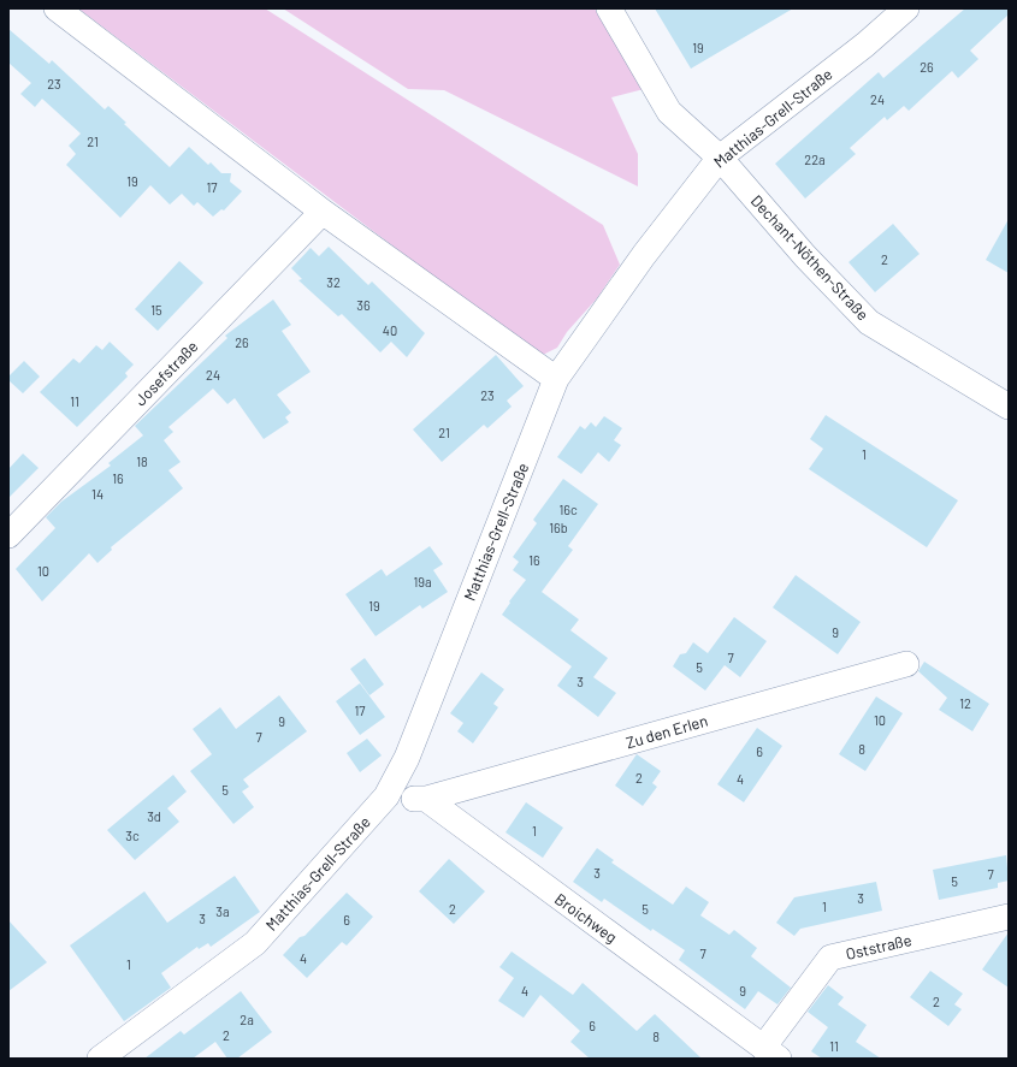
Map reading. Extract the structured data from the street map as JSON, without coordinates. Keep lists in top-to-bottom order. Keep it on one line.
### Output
{"streets":{"street":["Matthias-Grell-Straße","Dechant-Nöthen-Straße","Josefstraße","Zu den Erlen","Broichweg","Oststraße"]},"crossings":[["Matthias-Grell-Straße","Dechant-Nöthen-Straße"],["Zu den Erlen","Broichweg"],["Broichweg","Oststraße"]],"house_numbers":["19","26","23","24","21","22a","19","17","2","32","36","15","40","26","24","23","11","21","1","18","16","14","16c","16b","16","10","19a","19","9","7","5","3","12","17","10","9","7","8","6","2","4","5","3d","1","3c","3","7","5","3","1","2","5","3a","3","6","7","4","1","4","9","2","2a","6","2","8","11"]}
